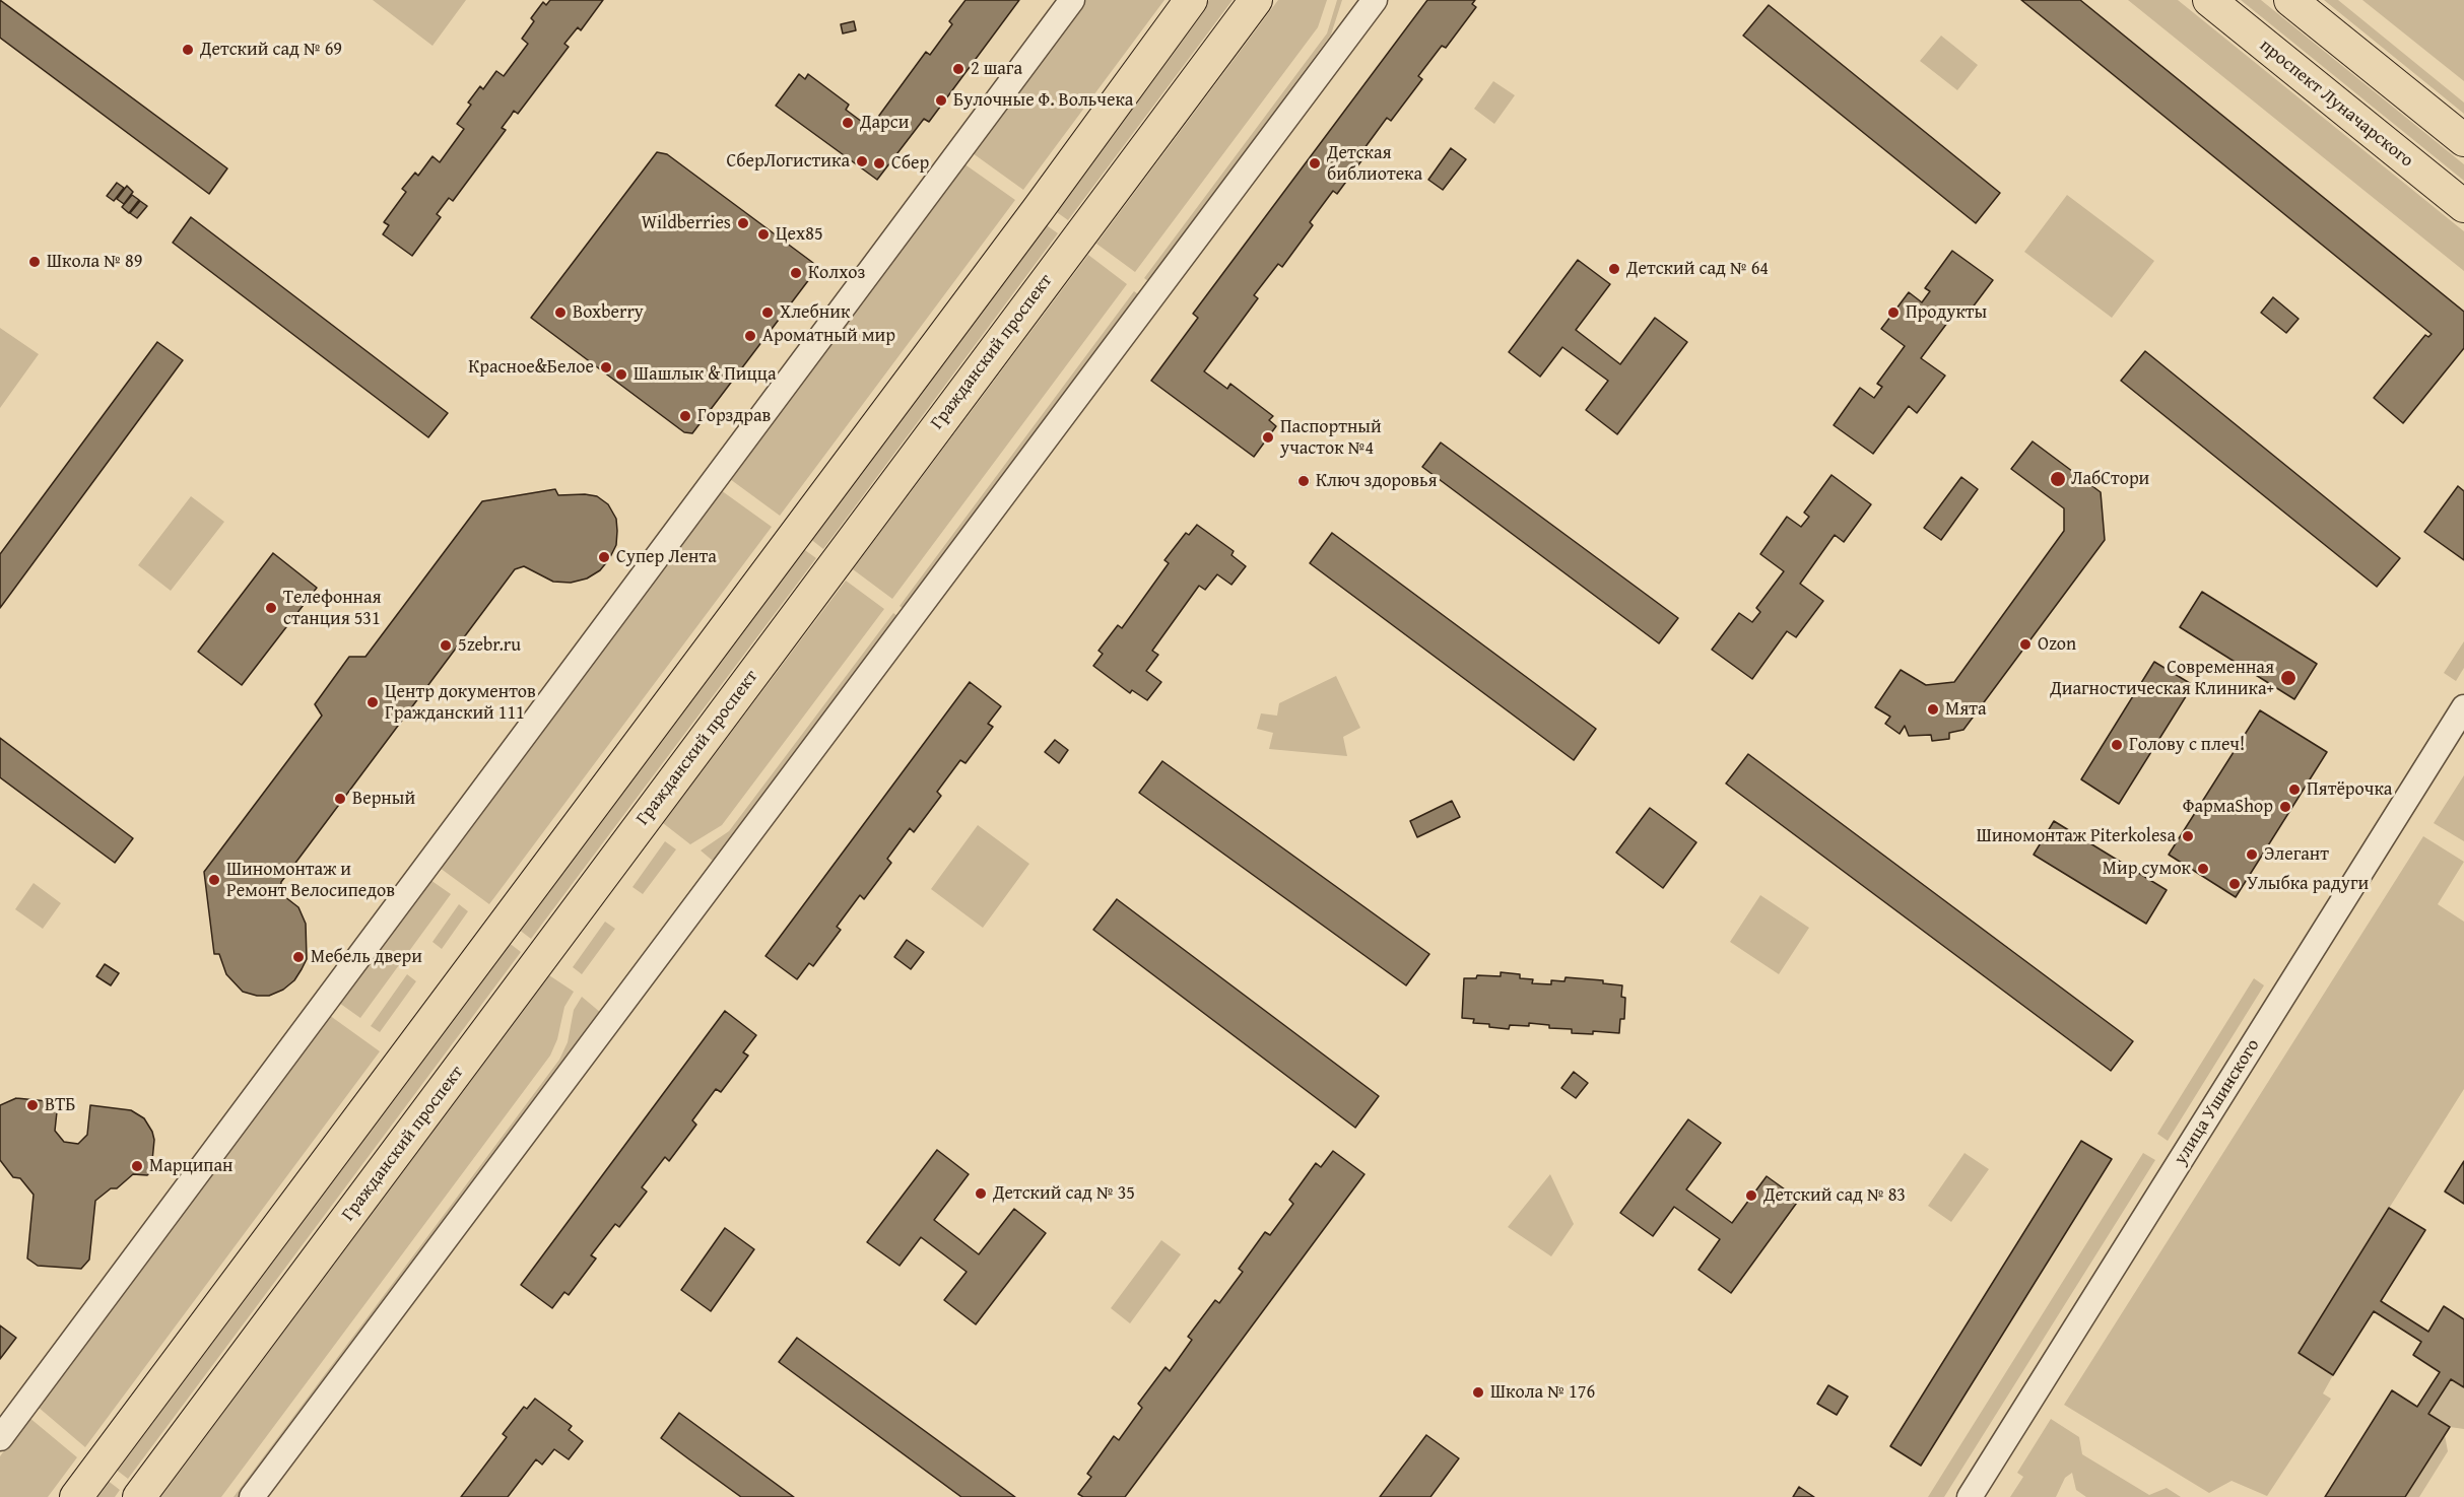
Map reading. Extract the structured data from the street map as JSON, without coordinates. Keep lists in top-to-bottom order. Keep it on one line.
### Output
{"streets":{"main road":["проспект Луначарского","Гражданский проспект"],"street":["улица Ушинского"]},"places":["Детский сад № 69","2 шага","Булочные Ф. Вольчека","Дарси","СберЛогистика","Сбер","Детская библиотека","Wildberries","Цех85","Школа № 89","Детский сад № 64","Колхоз","Boxberry","Хлебник","Продукты","Ароматный мир","Красное&Белое","Шашлык & Пицца","Горздрав","Паспортный участок №4","ЛабСтори","Ключ здоровья","Супер Лента","Телефонная станция 531","Ozon","5zebr.ru","Современная Диагностическая Клиника+","Центр документов Гражданский 111","Мята","Голову с плеч!","Пятёрочка","Верный","ФармаShop","Шиномонтаж Piterkolesa","Элегант","Мир сумок","Шиномонтаж и Ремонт Велосипедов","Улыбка радуги","Мебель двери","ВТБ","Марципан","Детский сад № 35","Детский сад № 83","Школа № 176"]}
